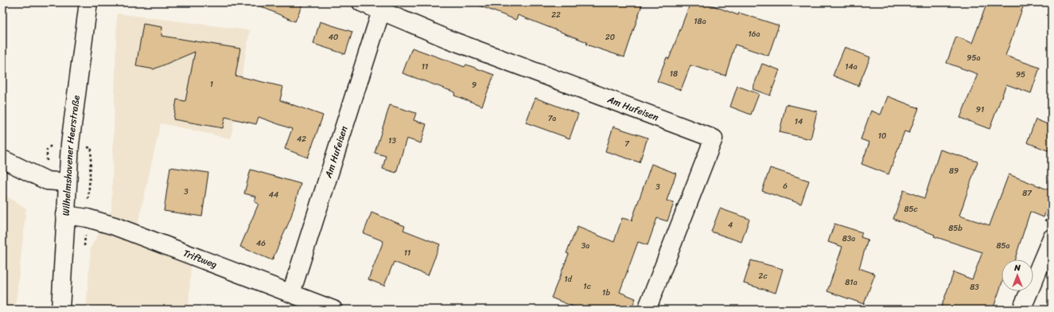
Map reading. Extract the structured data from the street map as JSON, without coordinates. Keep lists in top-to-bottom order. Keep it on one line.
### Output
{"streets":{"street":["Am Hufeisen","Wilhelmshavener Heerstraße","Triftweg"]},"crossings":[["Am Hufeisen","Triftweg"],["Wilhelmshavener Heerstraße","Triftweg"]],"house_numbers":["22","18a","16a","40","20","95a","11","14a","18","95","1","9","91","7a","14","10","42","13","7","89","6","3","3","87","44","85c","4","85b","83a","46","3a","85a","11","2c","1d","81a","1c","83","1b"],"north":"top"}
